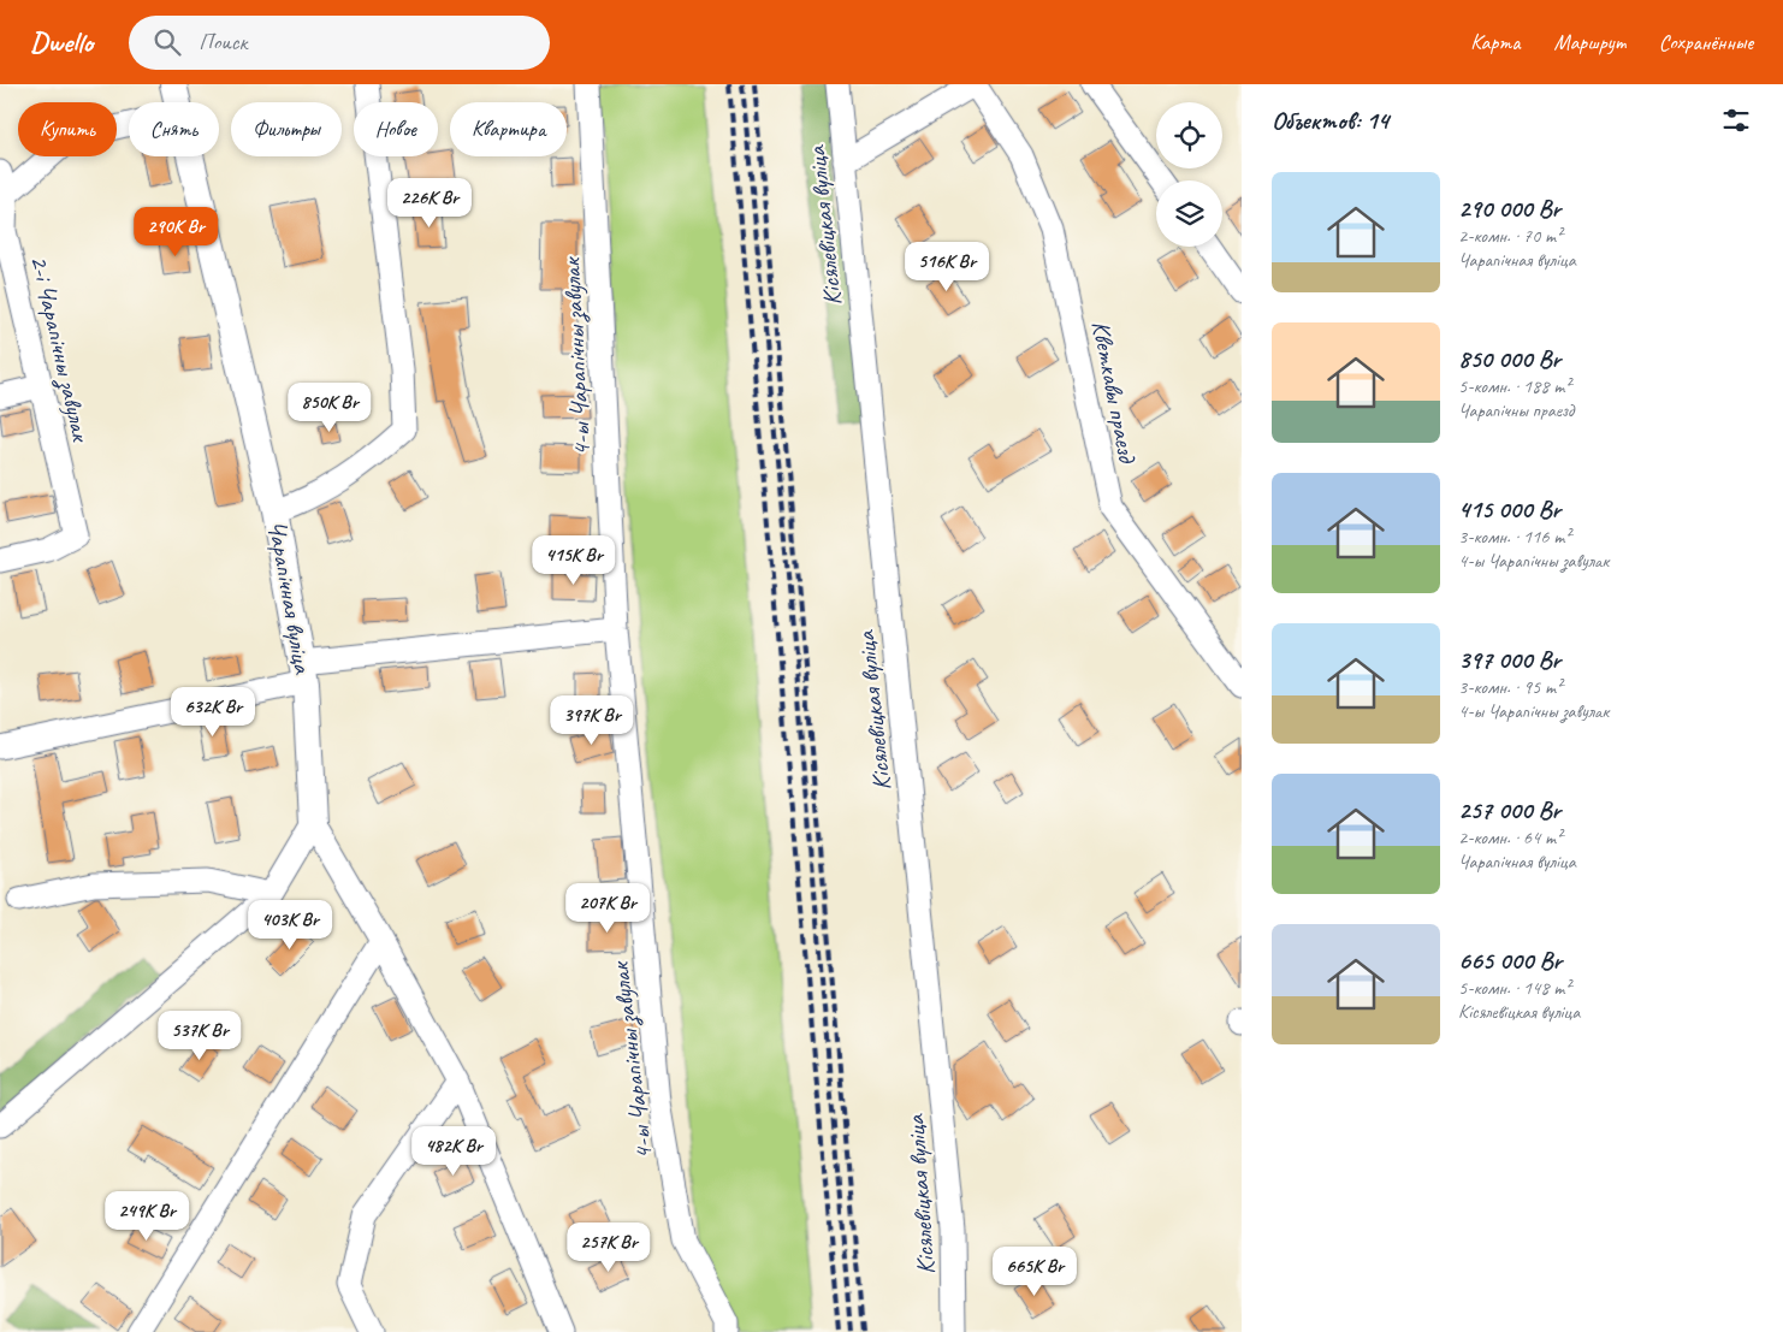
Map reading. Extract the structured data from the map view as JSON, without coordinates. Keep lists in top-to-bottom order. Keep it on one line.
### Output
{"streets":{"street":["Кісялевіцкая вуліца","2-і Чарапічны завулак","4-ы Чарапічны завулак","Кветкавы праезд","Чарапічная вуліца"]},"page":{"header":"Dwello","search":"Поиск","nav":["Карта","Маршрут","Сохранённые"],"heading":"Объектов: 14","chip":["Купить","Снять","Фильтры","Новое","Квартира"],"list":[{"name":"290 000 Br","note":"2-комн. · 70 m² · Чарапічная вуліца"},{"name":"850 000 Br","note":"5-комн. · 188 m² · Чарапічны праезд"},{"name":"415 000 Br","note":"3-комн. · 116 m² · 4-ы Чарапічны завулак"},{"name":"397 000 Br","note":"3-комн. · 95 m² · 4-ы Чарапічны завулак"},{"name":"257 000 Br","note":"2-комн. · 64 m² · Чарапічная вуліца"},{"name":"665 000 Br","note":"5-комн. · 148 m² · Кісялевіцкая вуліца"}],"price":["226K Br","290K Br","516K Br","850K Br","415K Br","632K Br","397K Br","207K Br","403K Br","537K Br","482K Br","249K Br","257K Br","665K Br"]}}
